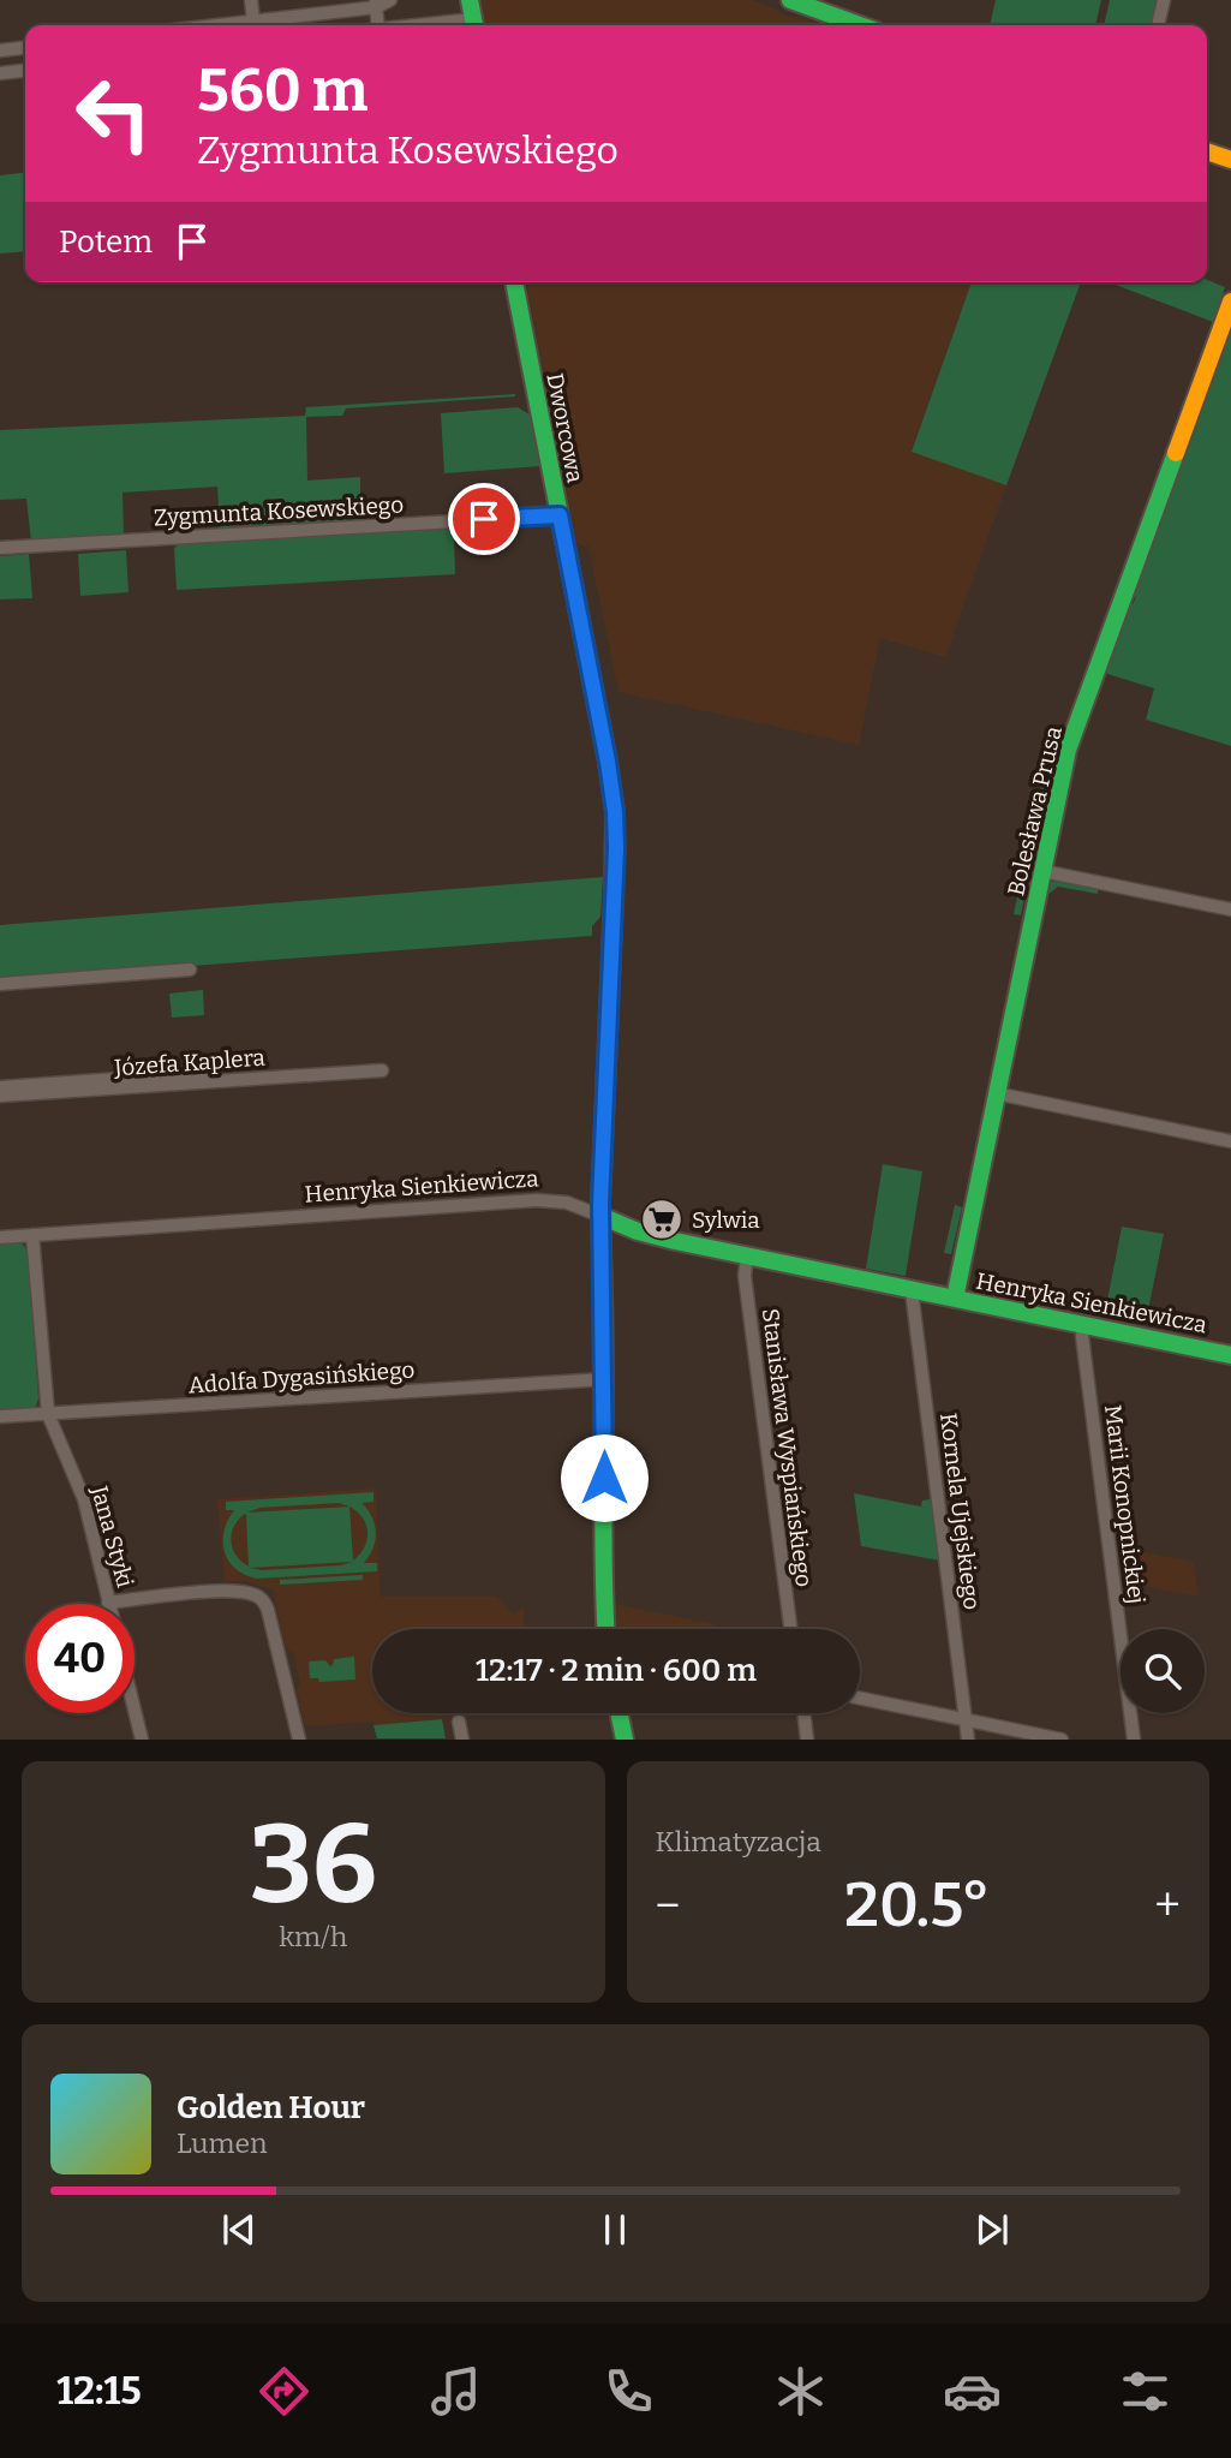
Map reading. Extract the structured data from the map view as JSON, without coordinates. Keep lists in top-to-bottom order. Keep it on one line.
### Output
{"streets":{"street":["Dworcowa","Zygmunta Kosewskiego","Bolesława Prusa","Józefa Kaplera","Henryka Sienkiewicza","Adolfa Dygasińskiego","Stanisława Wyspiańskiego","Marii Konopnickiej","Kornela Ujejskiego","Jana Styki"]},"crossings":[["Dworcowa","Zygmunta Kosewskiego"],["Dworcowa","Henryka Sienkiewicza"],["Dworcowa","Adolfa Dygasińskiego"],["Bolesława Prusa","Henryka Sienkiewicza"],["Henryka Sienkiewicza","Stanisława Wyspiańskiego"],["Henryka Sienkiewicza","Marii Konopnickiej"],["Henryka Sienkiewicza","Kornela Ujejskiego"],["Henryka Sienkiewicza","Jana Styki"],["Adolfa Dygasińskiego","Jana Styki"]],"places":{"supermarket":["Sylwia"]},"page":{"turn":["560 m","Zygmunta Kosewskiego"],"then":"Potem","limit":"40","trip":"12:17 · 2 min · 600 m","tile":[["36","km/h"],"Klimatyzacja"],"heat":["−","20.5°","+"],"song":["Golden Hour","Lumen"],"tabs":"12:15"}}
